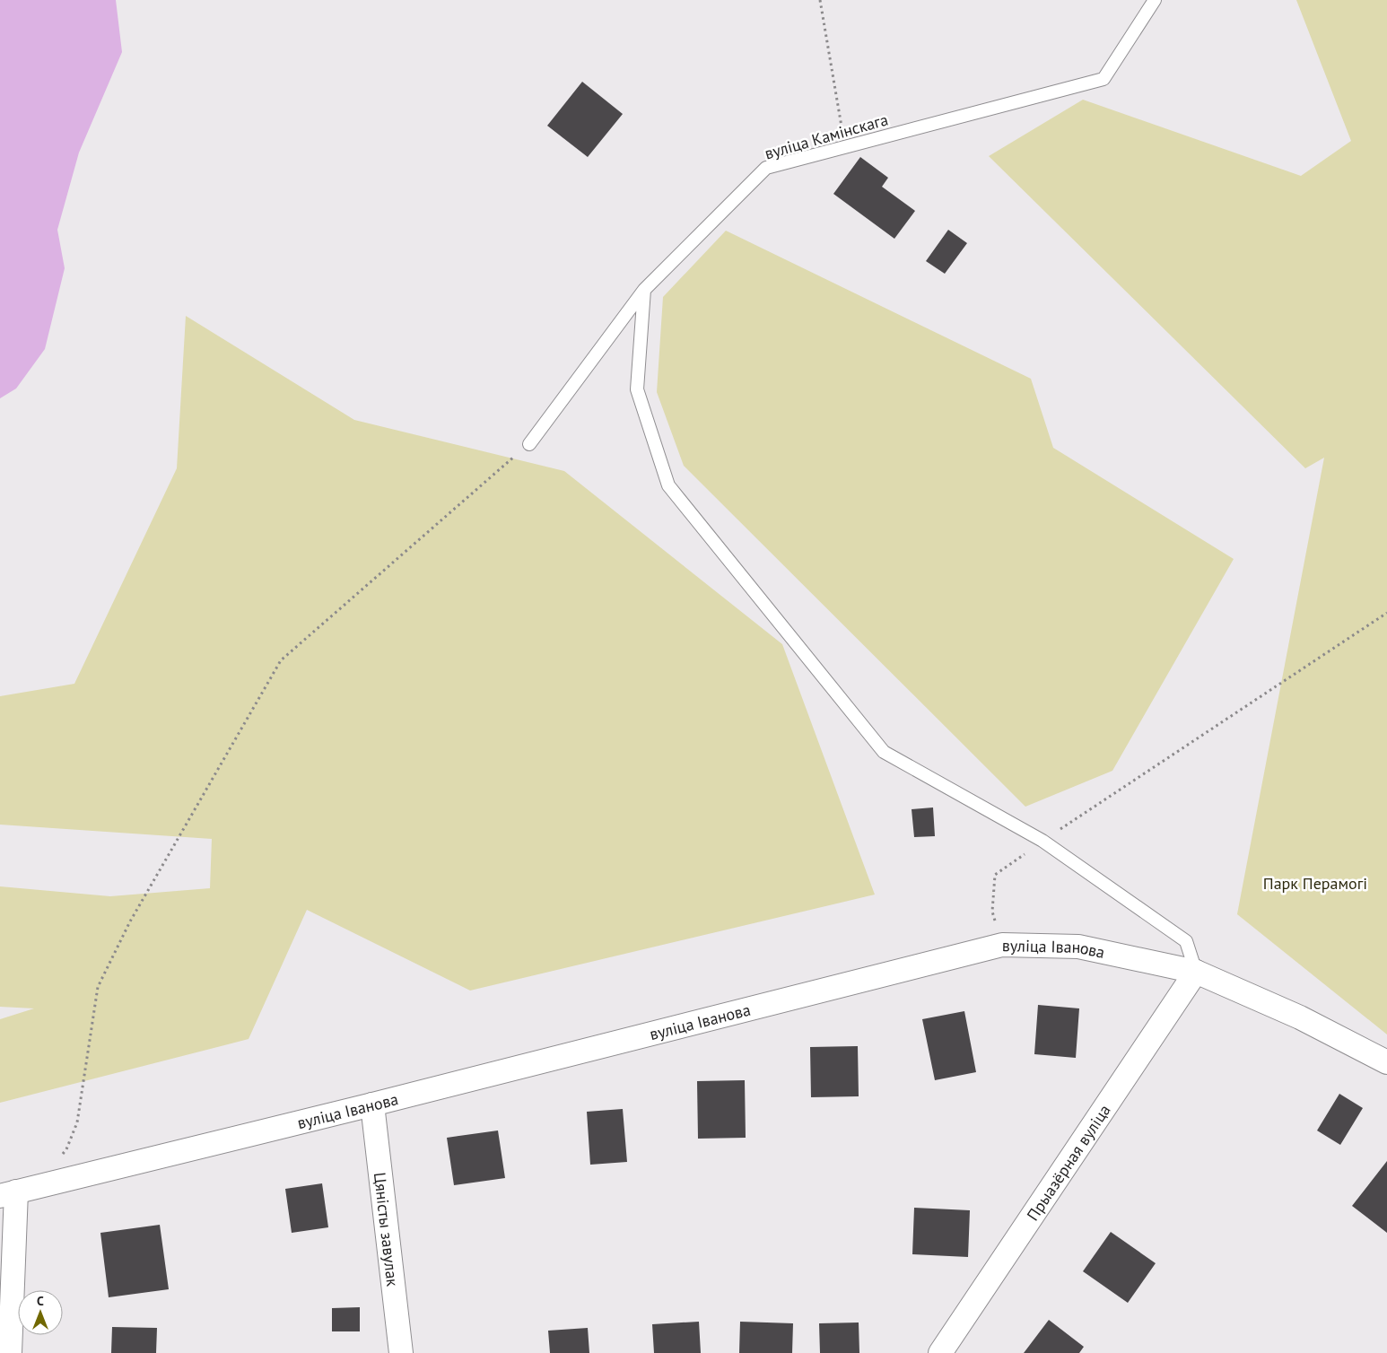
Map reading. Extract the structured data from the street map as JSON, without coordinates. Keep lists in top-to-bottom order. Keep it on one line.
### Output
{"streets":{"street":["вуліца Іванова","Прыазёрная вуліца","Цяністы завулак"],"lane":["вуліца Камінскага"]},"crossings":[["вуліца Іванова","Прыазёрная вуліца"],["вуліца Іванова","Цяністы завулак"]],"parks":["Парк Перамогі"],"north":"top"}
